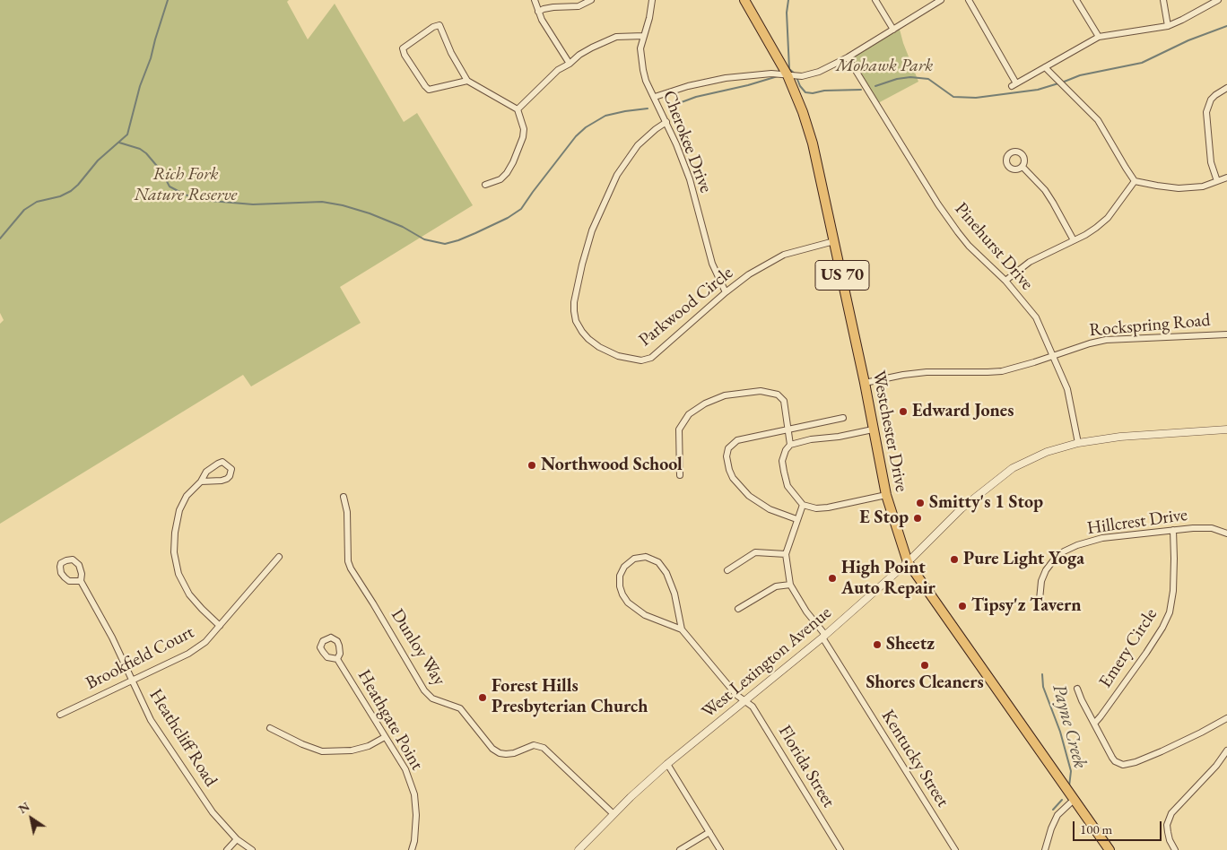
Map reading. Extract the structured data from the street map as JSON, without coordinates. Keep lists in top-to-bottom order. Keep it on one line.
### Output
{"streets":{"main road":["US 70","Westchester Drive"],"street":["Cherokee Drive","Pinehurst Drive","Parkwood Circle","Rockspring Road","Hillcrest Drive","Dunloy Way","Emery Circle","Brookfield Court","West Lexington Avenue","Heathgate Point","Heathcliff Road","Kentucky Street","Florida Street"]},"crossings":[["Cherokee Drive","Parkwood Circle"],["Pinehurst Drive","Rockspring Road"],["Pinehurst Drive","West Lexington Avenue"],["Parkwood Circle","Westchester Drive"],["Rockspring Road","Westchester Drive"],["Westchester Drive","West Lexington Avenue"],["Hillcrest Drive","Emery Circle"],["Dunloy Way","West Lexington Avenue"],["Brookfield Court","Heathcliff Road"],["West Lexington Avenue","Kentucky Street"],["West Lexington Avenue","Florida Street"]],"water":["Payne Creek"],"parks":["Mohawk Park","Rich Fork Nature Reserve"],"places":["Edward Jones","Northwood School","Smitty's 1 Stop","E Stop","Pure Light Yoga","High Point Auto Repair","Tipsy'z Tavern","Sheetz","Shores Cleaners","Forest Hills Presbyterian Church"],"scale_bar":"100 m","north":"top left"}
